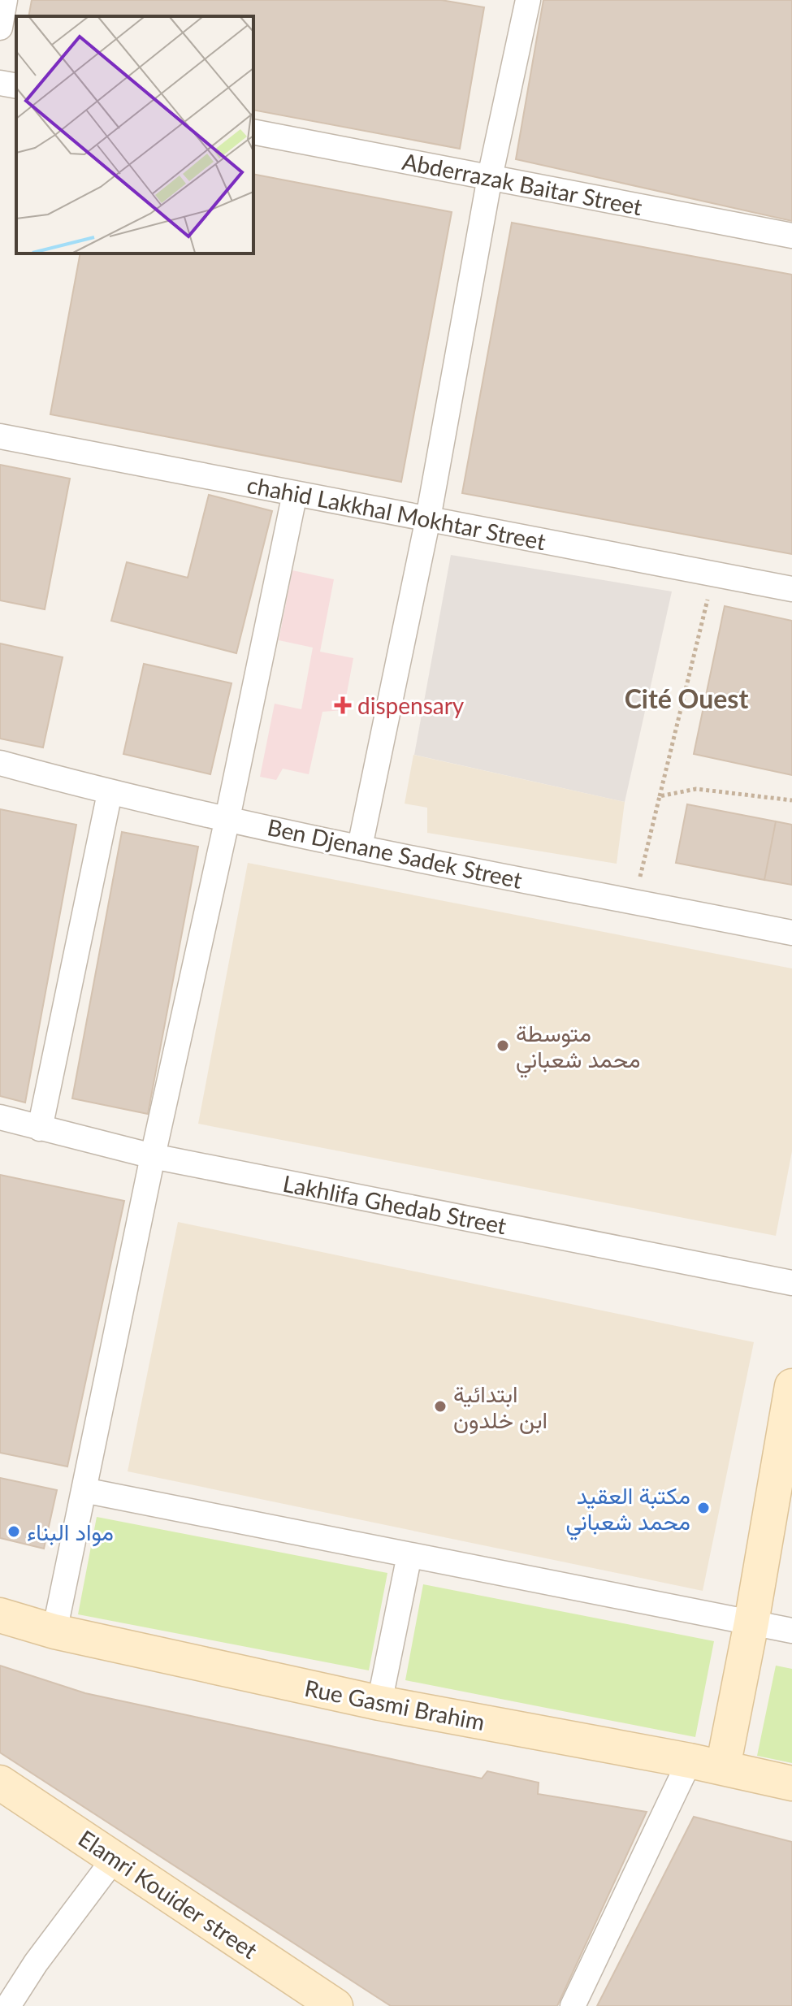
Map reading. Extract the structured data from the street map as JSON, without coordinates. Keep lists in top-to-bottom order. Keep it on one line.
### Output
{"streets":{"main road":["Rue Gasmi Brahim","Elamri Kouider street"],"street":["Abderrazak Baitar Street","chahid Lakkhal Mokhtar Street","Ben Djenane Sadek Street","Lakhlifa Ghedab Street"]},"districts":["Cité Ouest"],"places":{"health":["dispensary"],"other":["متوسطة محمد شعباني","ابتدائية ابن خلدون","مكتبة العقيد محمد شعباني","مواد البناء"]}}
